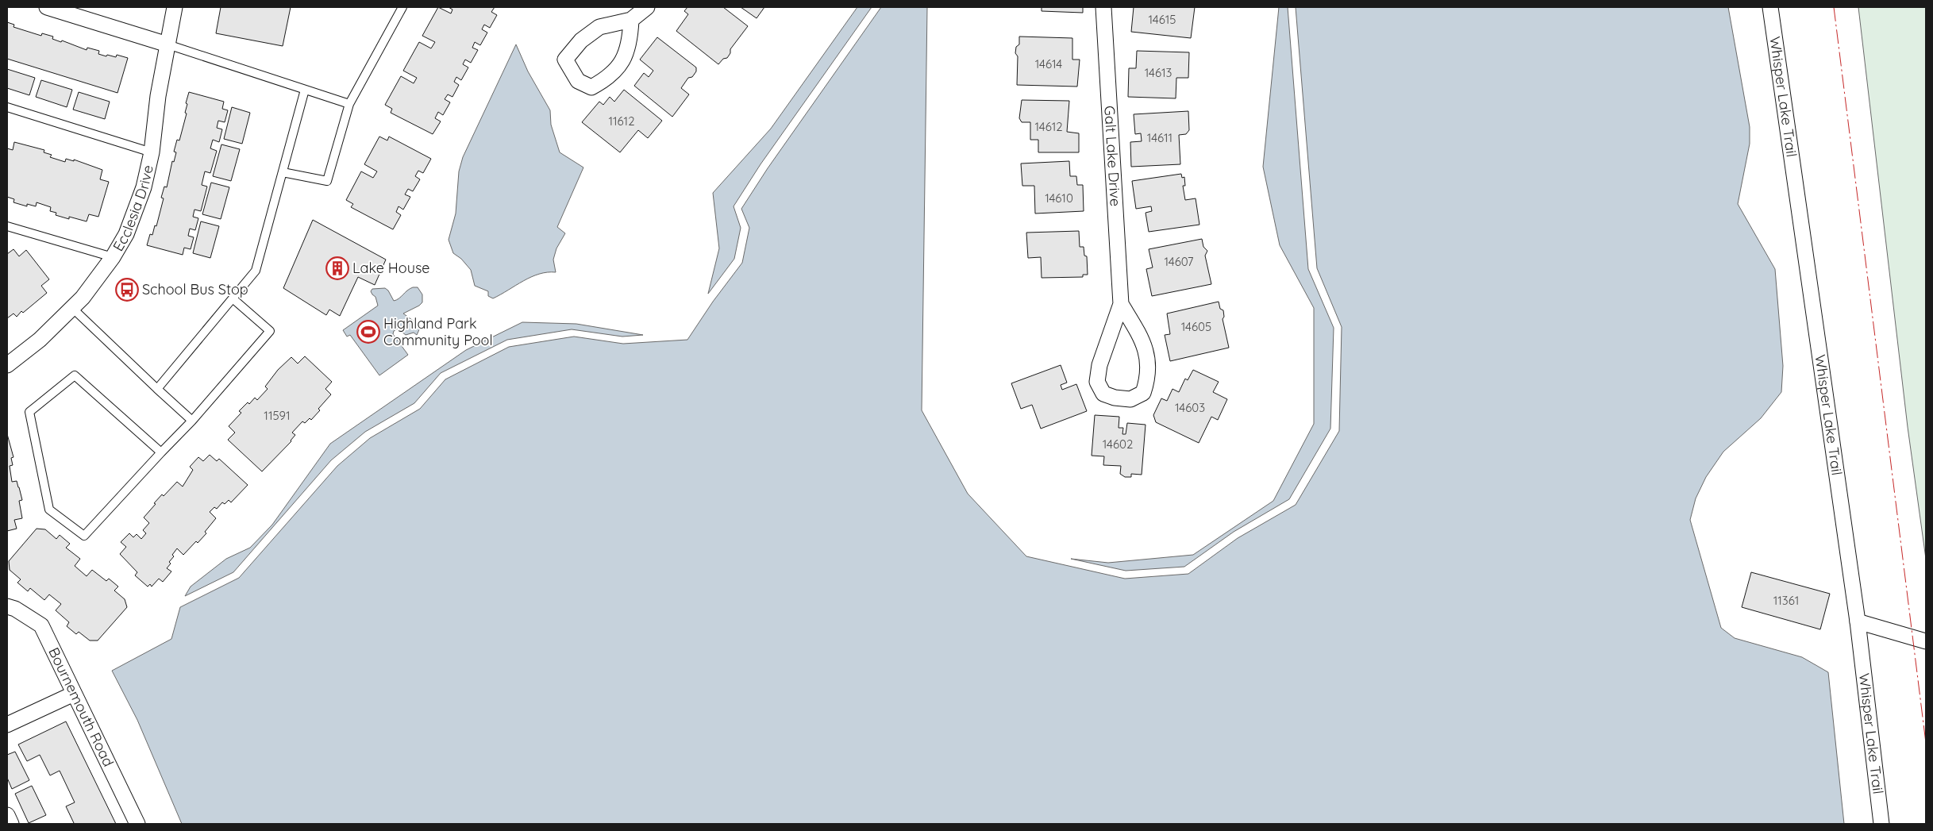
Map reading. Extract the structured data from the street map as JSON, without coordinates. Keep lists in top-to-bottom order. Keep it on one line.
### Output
{"streets":{"street":["Whisper Lake Trail","Galt Lake Drive","Ecclesia Drive","Bournemouth Road"]},"places":{"building":["Lake House"],"bus stop":["School Bus Stop"],"sports":["Highland Park Community Pool"]},"house_numbers":["14615","14614","14613","11612","14612","14611","14610","14607","14605","14603","11591","14602","11361"]}
